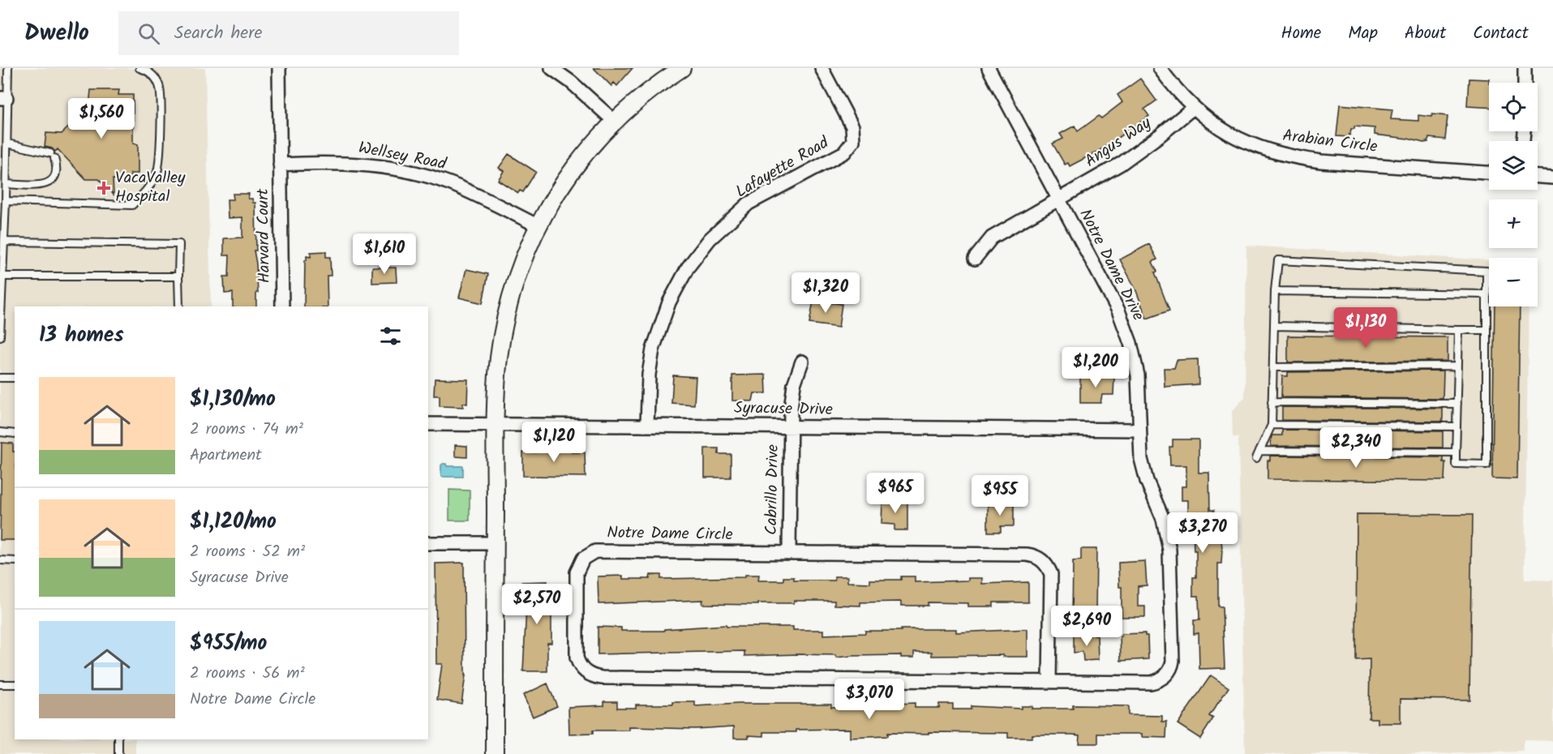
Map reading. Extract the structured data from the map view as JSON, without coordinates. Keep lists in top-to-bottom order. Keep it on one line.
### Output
{"streets":{"street":["Arabian Circle","Angus Way","Wellsey Road","Lafayette Road","Harvard Court","Notre Dame Drive","Syracuse Drive","Cabrillo Drive","Notre Dame Circle"]},"crossings":[["Arabian Circle","Angus Way"],["Angus Way","Notre Dame Drive"],["Wellsey Road","Harvard Court"],["Lafayette Road","Syracuse Drive"],["Notre Dame Drive","Syracuse Drive"],["Notre Dame Drive","Notre Dame Circle"],["Syracuse Drive","Cabrillo Drive"],["Cabrillo Drive","Notre Dame Circle"]],"places":{"health":["VacaValley Hospital"]},"page":{"header":"Dwello","search":"Search here","nav":["Home","Map","About","Contact"],"map_buttons":["+","−"],"price":["$1,560","$1,610","$1,320","$1,130","$1,200","$1,120","$2,340","$965","$955","$3,270","$2,570","$2,690","$3,070"],"heading":"13 homes","list":[{"name":"$1,130/mo","note":"2 rooms · 74 m² · Apartment"},{"name":"$1,120/mo","note":"2 rooms · 52 m² · Syracuse Drive"},{"name":"$955/mo","note":"2 rooms · 56 m² · Notre Dame Circle"}]}}
